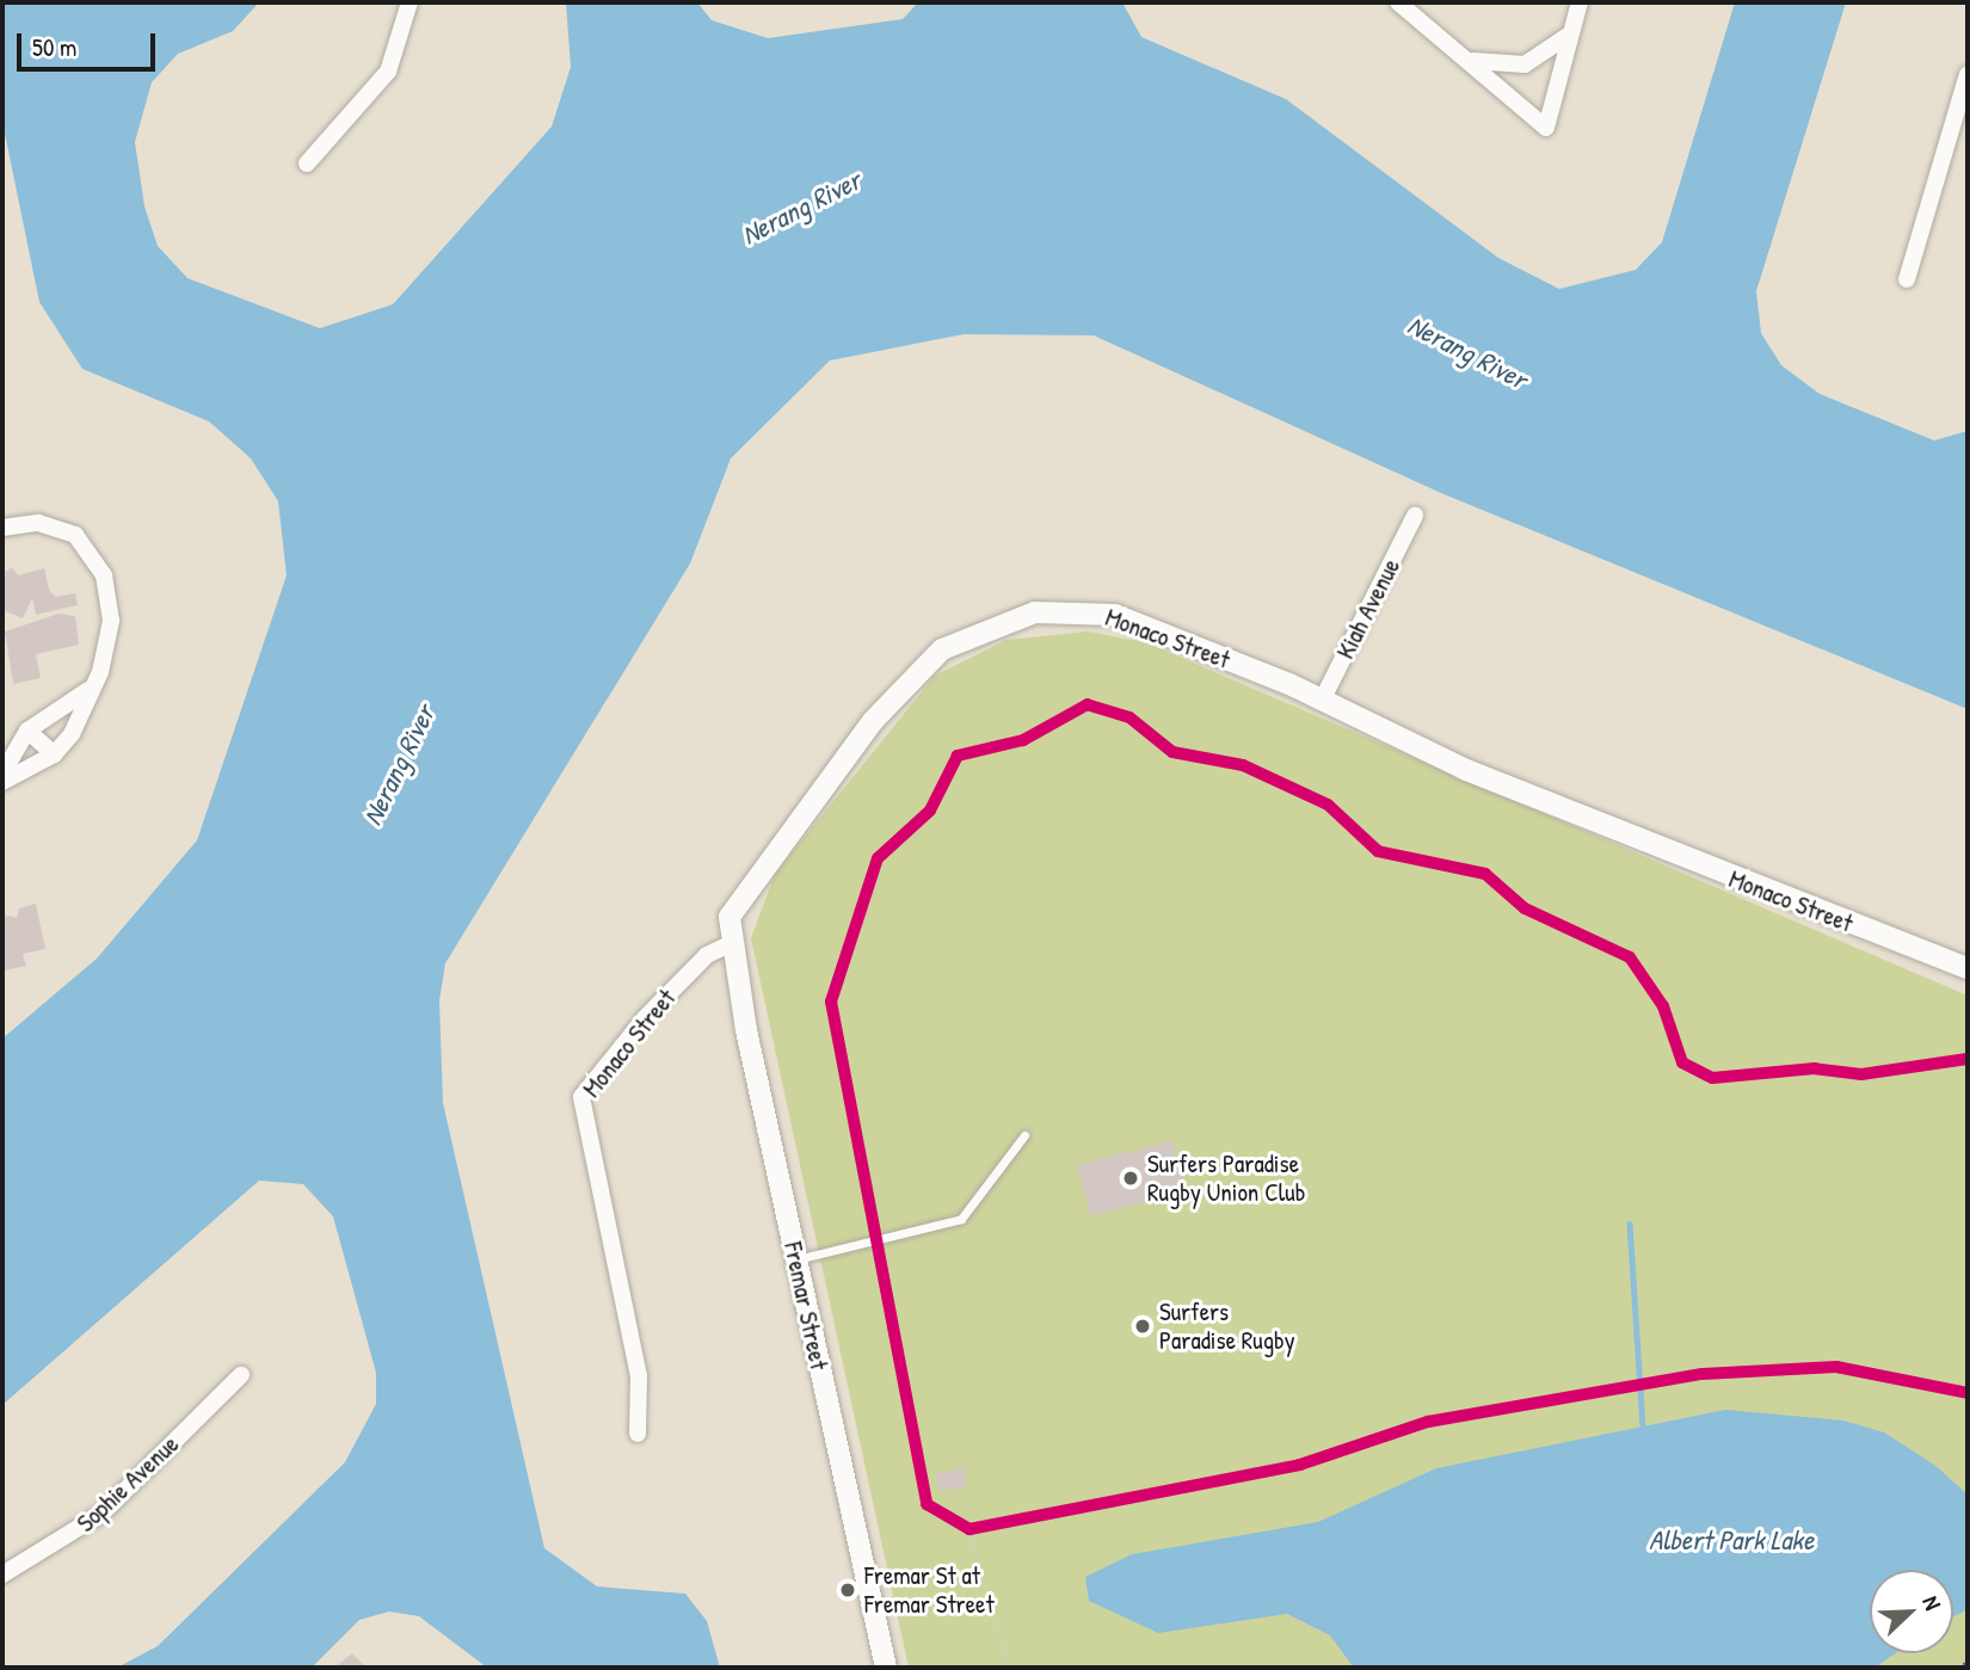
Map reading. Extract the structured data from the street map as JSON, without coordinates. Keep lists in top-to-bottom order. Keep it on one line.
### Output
{"streets":{"street":["Kiah Avenue","Monaco Street","Fremar Street","Sophie Avenue"]},"crossings":[["Kiah Avenue","Monaco Street"],["Monaco Street","Fremar Street"]],"water":["Nerang River","Albert Park Lake"],"places":["Surfers Paradise Rugby Union Club","Surfers Paradise Rugby","Fremar St at Fremar Street"],"scale_bar":"50 m","north":"top right"}
